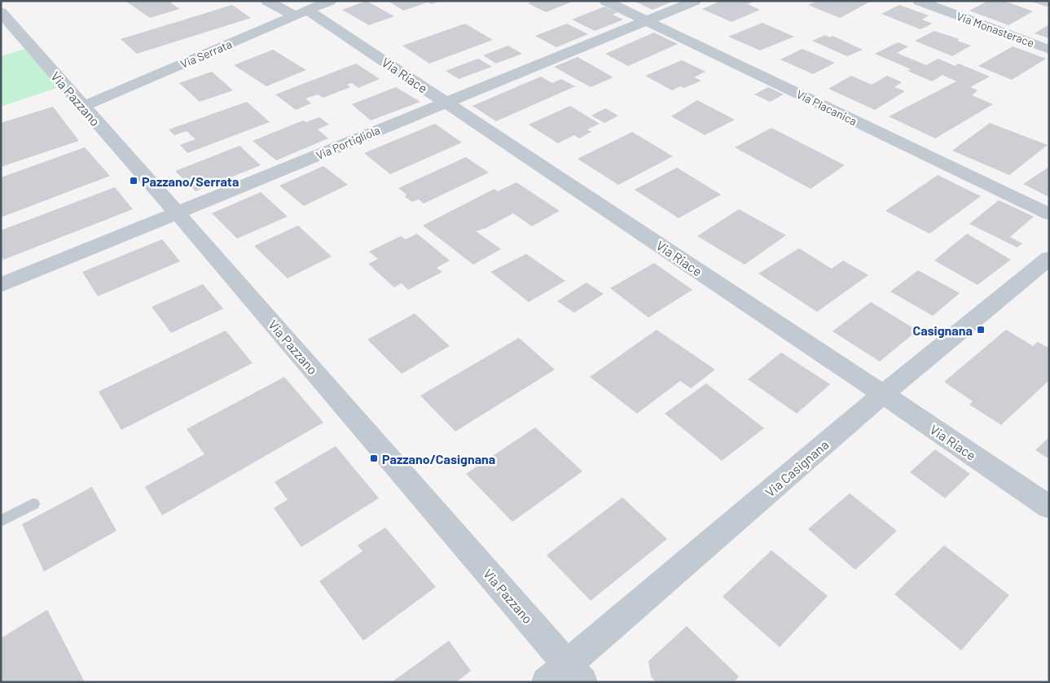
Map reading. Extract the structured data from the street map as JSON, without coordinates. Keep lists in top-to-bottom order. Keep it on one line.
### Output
{"streets":{"street":["Via Monasterace","Via Serrata","Via Riace","Via Pazzano","Via Placanica","Via Portigliola","Via Casignana"]},"crossings":[["Via Serrata","Via Riace"],["Via Serrata","Via Pazzano"],["Via Riace","Via Portigliola"],["Via Riace","Via Casignana"],["Via Pazzano","Via Portigliola"],["Via Pazzano","Via Casignana"],["Via Placanica","Via Portigliola"]],"places":{"transit":["Pazzano/Serrata","Casignana","Pazzano/Casignana"]}}
